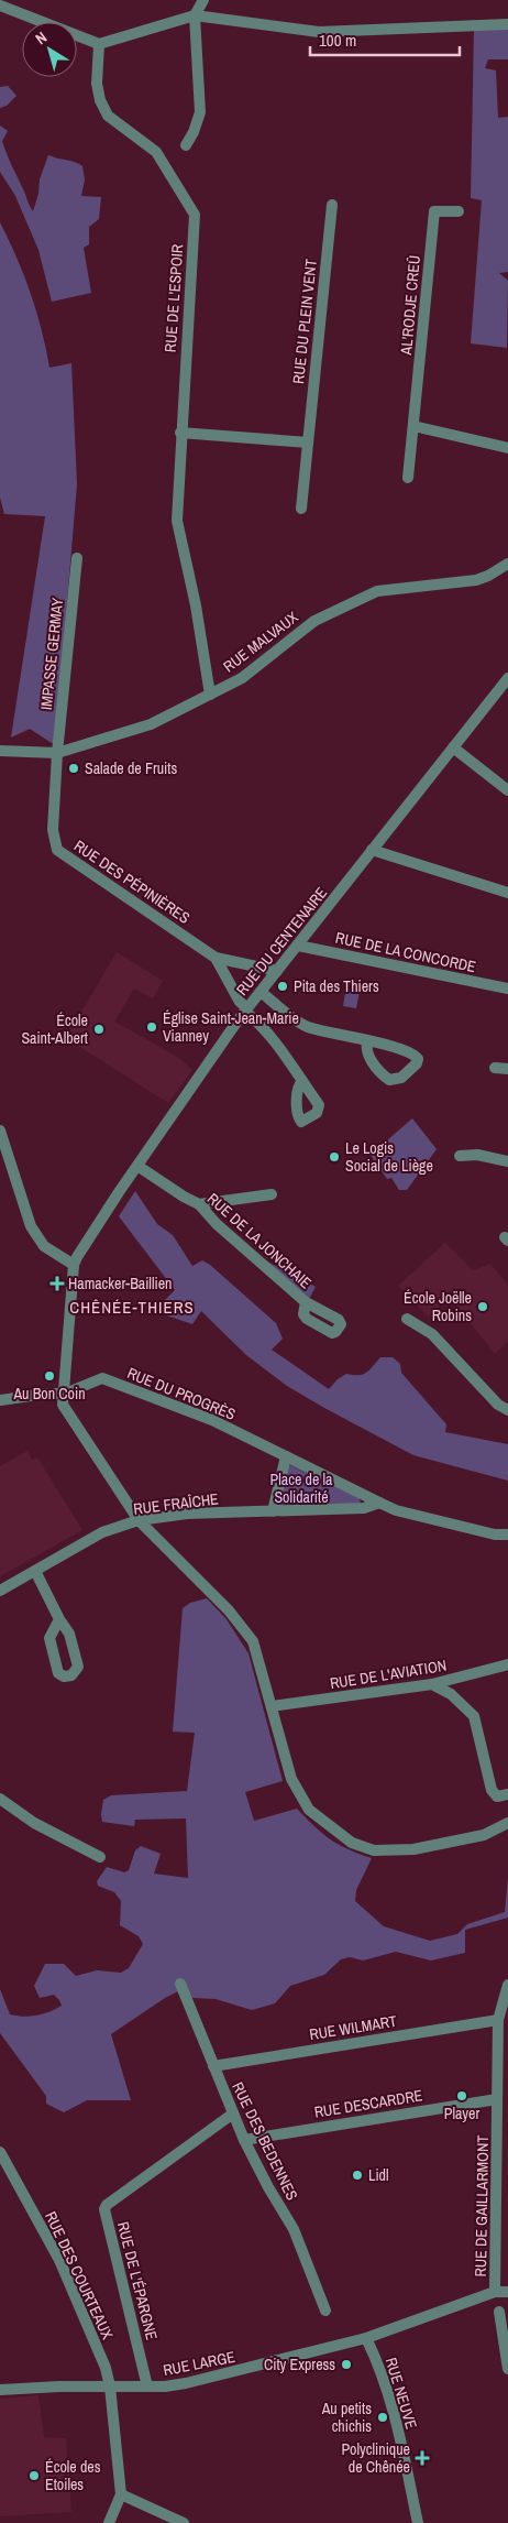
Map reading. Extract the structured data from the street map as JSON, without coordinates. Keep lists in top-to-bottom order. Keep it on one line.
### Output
{"streets":{"street":["RUE DE L'ESPOIR","AL'RODJE CREÛ","RUE DU PLEIN VENT","RUE MALVAUX","IMPASSE GERMAY","RUE DES PÉPINIÈRES","RUE DU CENTENAIRE","RUE DE LA CONCORDE","RUE DE LA JONCHAIE","RUE DU PROGRÈS","RUE FRAÎCHE","RUE DE L'AVIATION","RUE WILMART","RUE DESCARDRE","RUE DES BEDENNES","RUE DE GAILLARMONT","RUE DES COURTEAUX","RUE DE L'ÉPARGNE","RUE LARGE","RUE NEUVE"]},"crossings":[["RUE DE L'ESPOIR","RUE MALVAUX"],["RUE MALVAUX","IMPASSE GERMAY"],["RUE MALVAUX","RUE DES PÉPINIÈRES"],["IMPASSE GERMAY","RUE DES PÉPINIÈRES"],["RUE DES PÉPINIÈRES","RUE DU CENTENAIRE"],["RUE DU CENTENAIRE","RUE DE LA CONCORDE"],["RUE DU CENTENAIRE","RUE DE LA JONCHAIE"],["RUE DU CENTENAIRE","RUE DU PROGRÈS"],["RUE WILMART","RUE DES BEDENNES"],["RUE WILMART","RUE DE GAILLARMONT"],["RUE DESCARDRE","RUE DES BEDENNES"],["RUE DESCARDRE","RUE DE GAILLARMONT"],["RUE DES BEDENNES","RUE DE L'ÉPARGNE"],["RUE DE GAILLARMONT","RUE LARGE"],["RUE DE GAILLARMONT","RUE NEUVE"],["RUE DES COURTEAUX","RUE LARGE"],["RUE DE L'ÉPARGNE","RUE LARGE"],["RUE LARGE","RUE NEUVE"]],"districts":["CHÊNÉE-THIERS"],"parks":["Place de la Solidarité"],"places":{"other":["Salade de Fruits","Pita des Thiers","Église Saint-Jean-Marie Vianney","École Saint-Albert","Le Logis Social de Liège","École Joëlle Robins","Au Bon Coin","Player","Lidl","City Express","Au petits chichis","École des Etoiles"],"health":["Hamacker-Baillien","Polyclinique de Chênée"]},"scale_bar":"100 m","north":"top left"}
